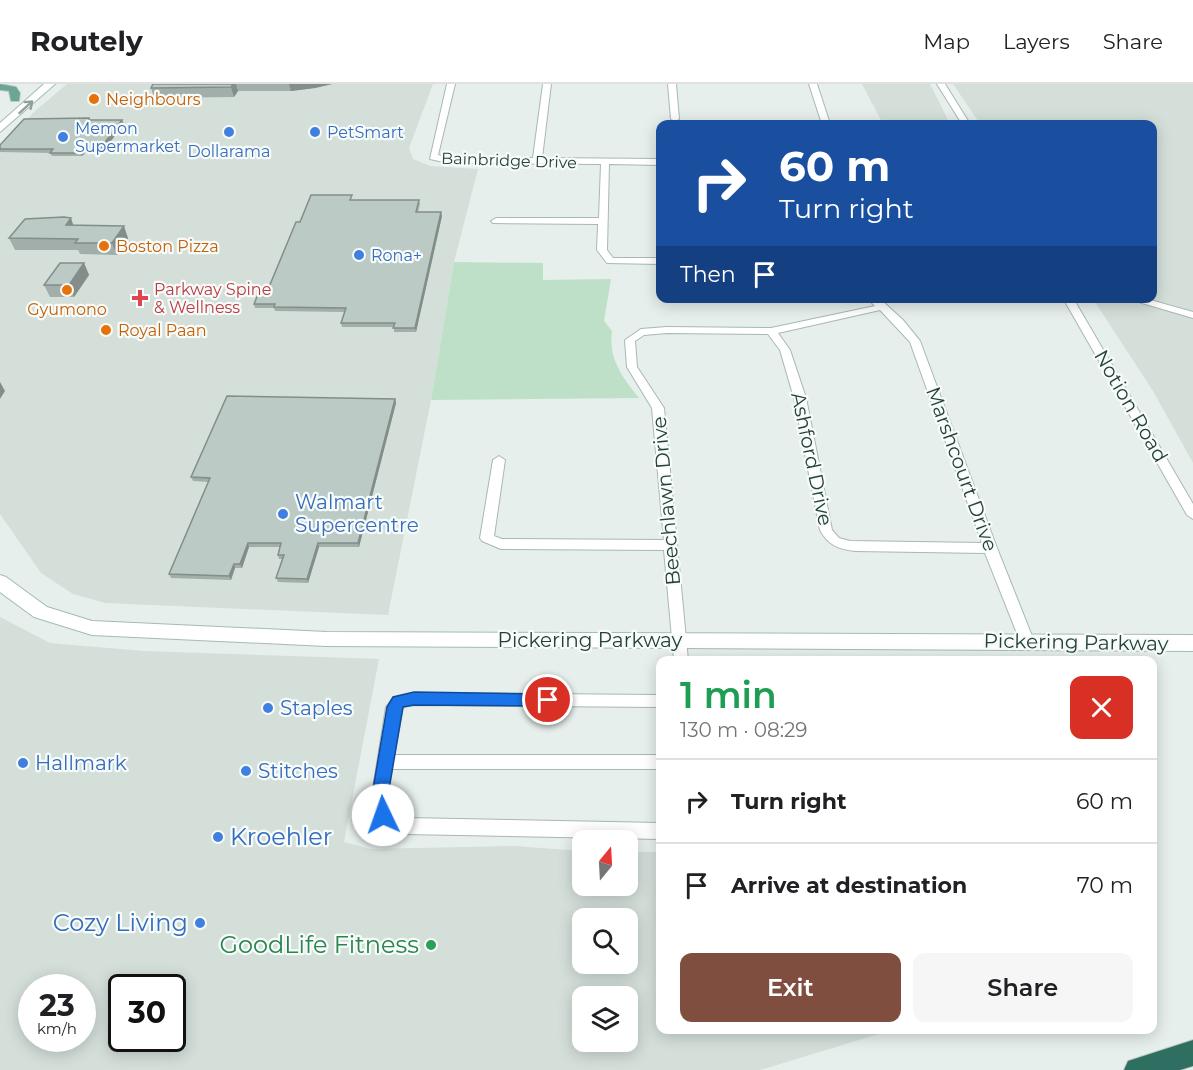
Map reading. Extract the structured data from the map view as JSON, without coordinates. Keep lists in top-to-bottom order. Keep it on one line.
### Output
{"streets":{"street":["Bainbridge Drive","Notion Road","Ashford Drive","Marshcourt Drive","Beechlawn Drive","Pickering Parkway"]},"crossings":[["Ashford Drive","Marshcourt Drive"],["Ashford Drive","Beechlawn Drive"],["Marshcourt Drive","Beechlawn Drive"],["Marshcourt Drive","Pickering Parkway"],["Beechlawn Drive","Pickering Parkway"]],"places":{"other":["Neighbours","Dollarama","PetSmart","Memon Supermarket","Boston Pizza","Rona+","Gyumono","Royal Paan","Walmart Supercentre","Staples","Hallmark","Stitches","Kroehler","Cozy Living","GoodLife Fitness"],"health":["Parkway Spine & Wellness"]},"north":"top","page":{"header":"Routely","nav":["Map","Layers","Share"],"turn":["60 m","Turn right"],"then":"Then","heading":["1 min","130 m · 08:29"],"list":[{"name":"Turn right","value":"60 m"},{"name":"Arrive at destination","value":"70 m"}],"buttons":["Exit","Share"],"speed":"23 km/h","limit":"30"}}
